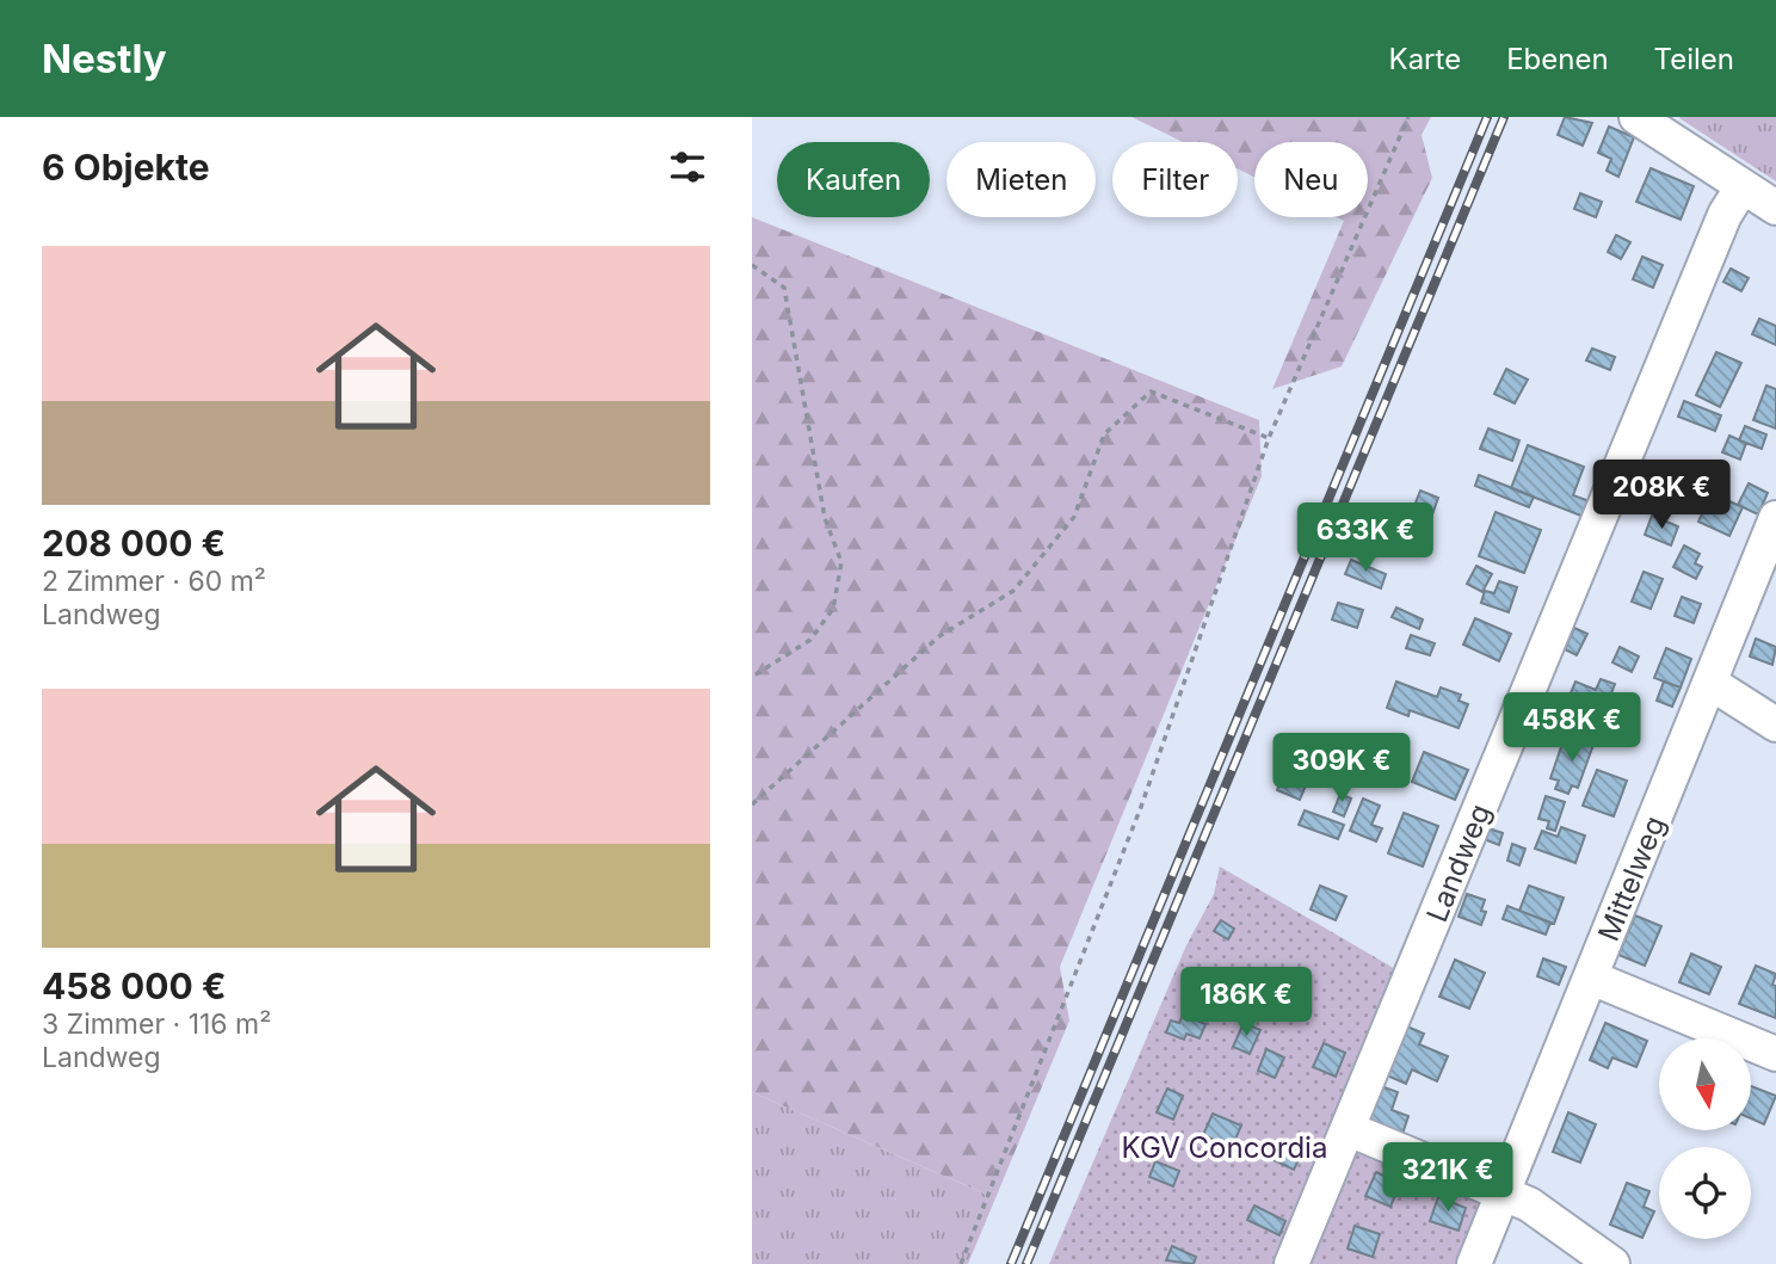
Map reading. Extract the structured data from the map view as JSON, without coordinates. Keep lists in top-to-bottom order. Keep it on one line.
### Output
{"streets":{"street":["Landweg","Mittelweg"]},"parks":["KGV Concordia"],"north":"bottom","page":{"header":"Nestly","nav":["Karte","Ebenen","Teilen"],"heading":"6 Objekte","chip":["Kaufen","Mieten","Filter","Neu"],"list":[{"name":"208 000 €","note":"2 Zimmer · 60 m² · Landweg"},{"name":"458 000 €","note":"3 Zimmer · 116 m² · Landweg"}],"price":["208K €","633K €","458K €","309K €","186K €","321K €"]}}
